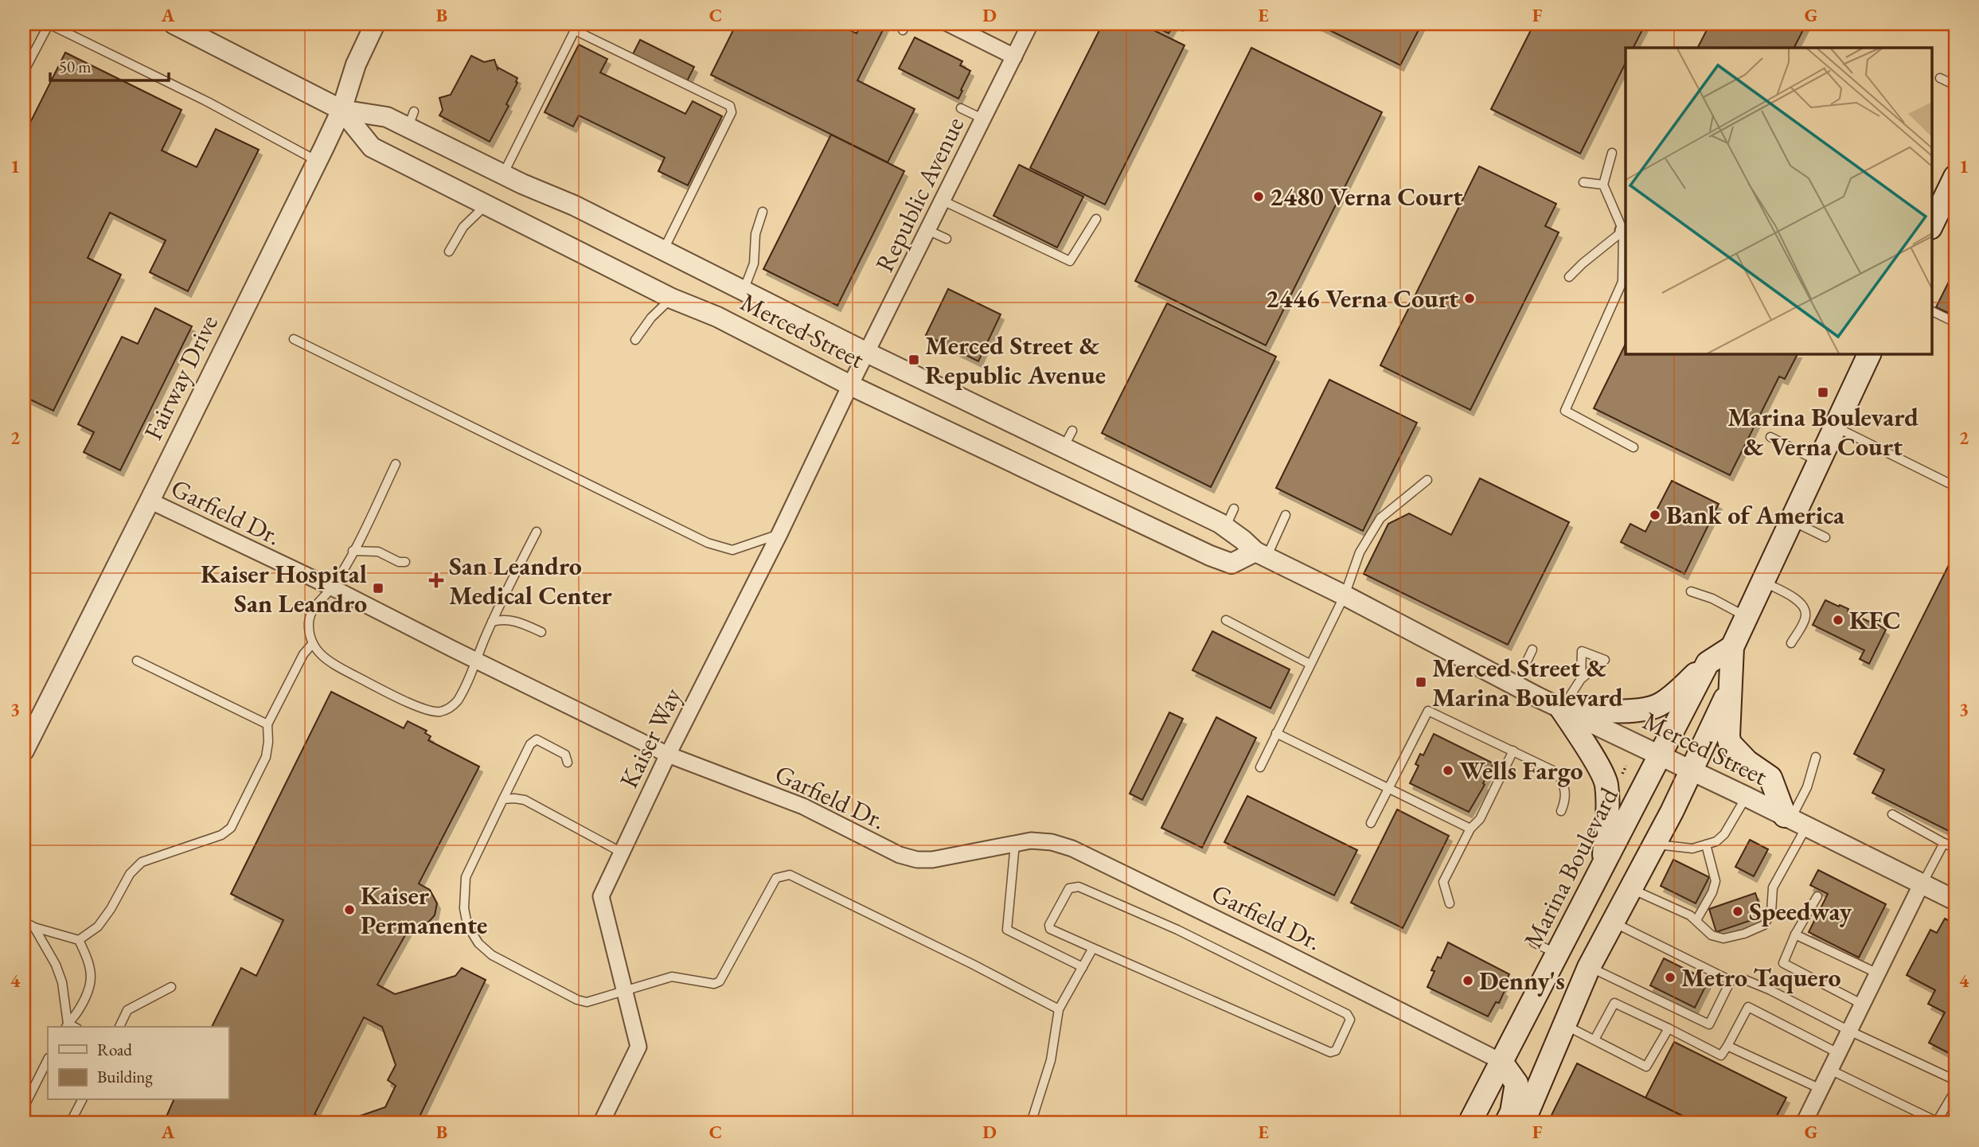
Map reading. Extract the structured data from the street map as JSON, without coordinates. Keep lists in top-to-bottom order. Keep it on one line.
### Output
{"streets":{"main road":["Marina Boulevard"],"street":["Republic Avenue","Merced Street","Fairway Drive","Garfield Dr.","Kaiser Way"]},"crossings":[["Republic Avenue","Merced Street"],["Republic Avenue","Kaiser Way"],["Merced Street","Fairway Drive"],["Merced Street","Kaiser Way"],["Merced Street","Marina Boulevard"],["Fairway Drive","Garfield Dr."],["Garfield Dr.","Kaiser Way"],["Garfield Dr.","Marina Boulevard"]],"places":{"other":["2480 Verna Court","2446 Verna Court","Bank of America","KFC","Wells Fargo","Kaiser Permanente","Speedway","Metro Taquero","Denny's"],"transit":["Merced Street & Republic Avenue","Marina Boulevard & Verna Court","Kaiser Hospital San Leandro","Merced Street & Marina Boulevard"],"health":["San Leandro Medical Center"]},"legend":["Road","Building"],"scale_bar":"50 m","grid":{"columns":["A","B","C","D","E","F","G"],"rows":["1","2","3","4"]}}
